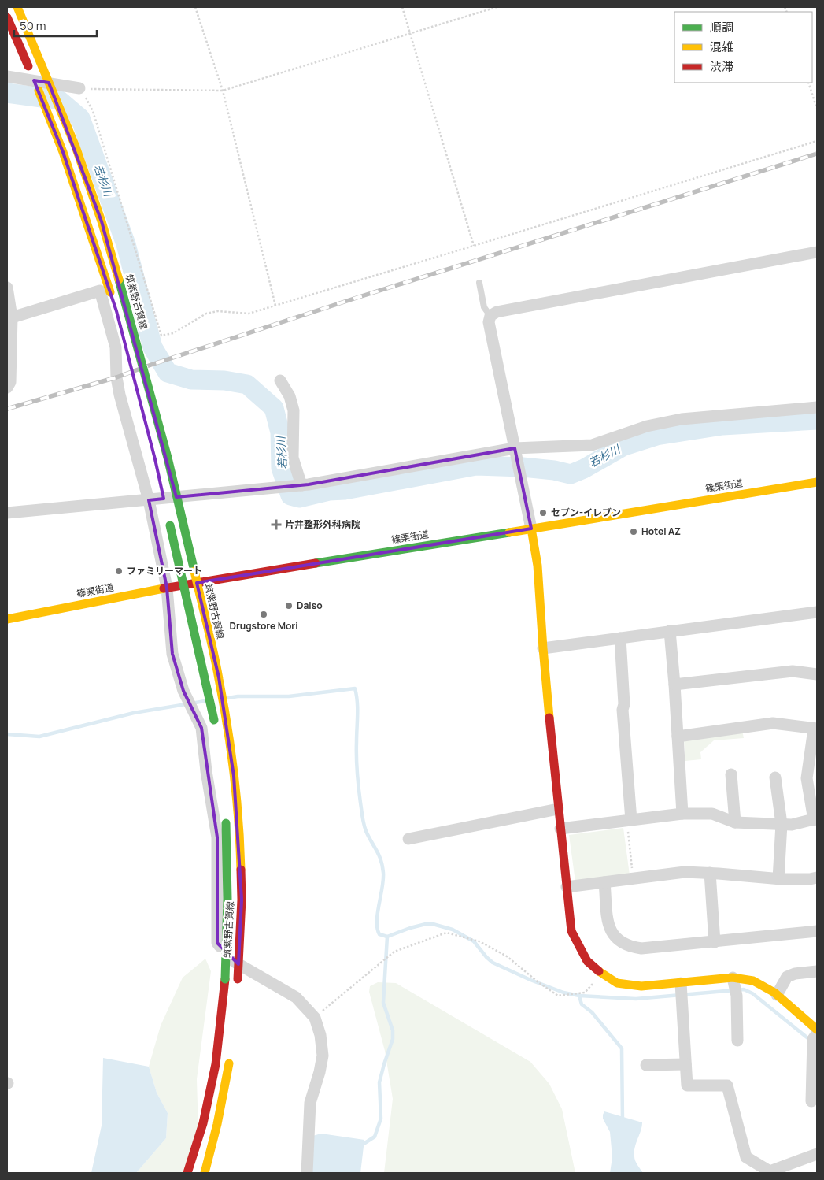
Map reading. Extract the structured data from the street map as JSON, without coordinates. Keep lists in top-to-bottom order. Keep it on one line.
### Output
{"streets":{"main road":["筑紫野古賀線","篠栗街道"]},"water":["若杉川"],"places":{"other":["セブン-イレブン","Hotel AZ","ファミリーマート","Daiso","Drugstore Mori"],"health":["片井整形外科病院"]},"legend":["順調","混雑","渋滞"],"scale_bar":"50 m"}
